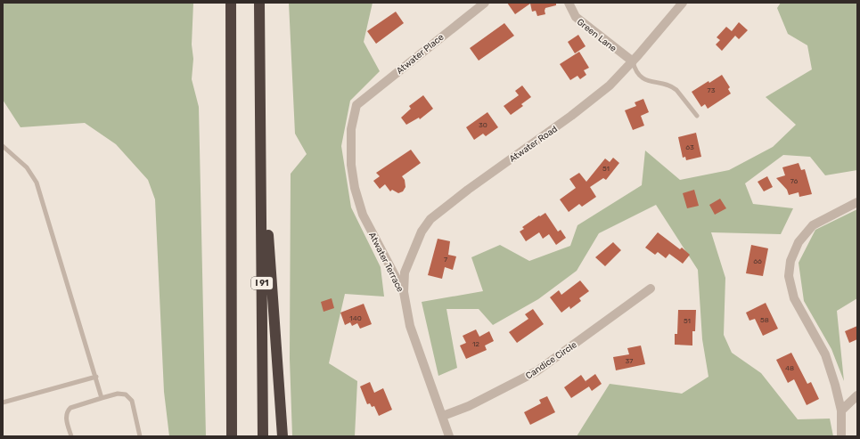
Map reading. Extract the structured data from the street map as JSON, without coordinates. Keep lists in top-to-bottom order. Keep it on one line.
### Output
{"streets":{"highway":["I 91"],"street":["Green Lane","Atwater Place","Atwater Road","Atwater Terrace","Candice Circle"]},"crossings":[["Green Lane","Atwater Road"],["Atwater Place","Atwater Terrace"],["Atwater Road","Atwater Terrace"],["Atwater Terrace","Candice Circle"]],"house_numbers":["73","30","63","51","76","7","66","140","58","51","12","37","48"]}
